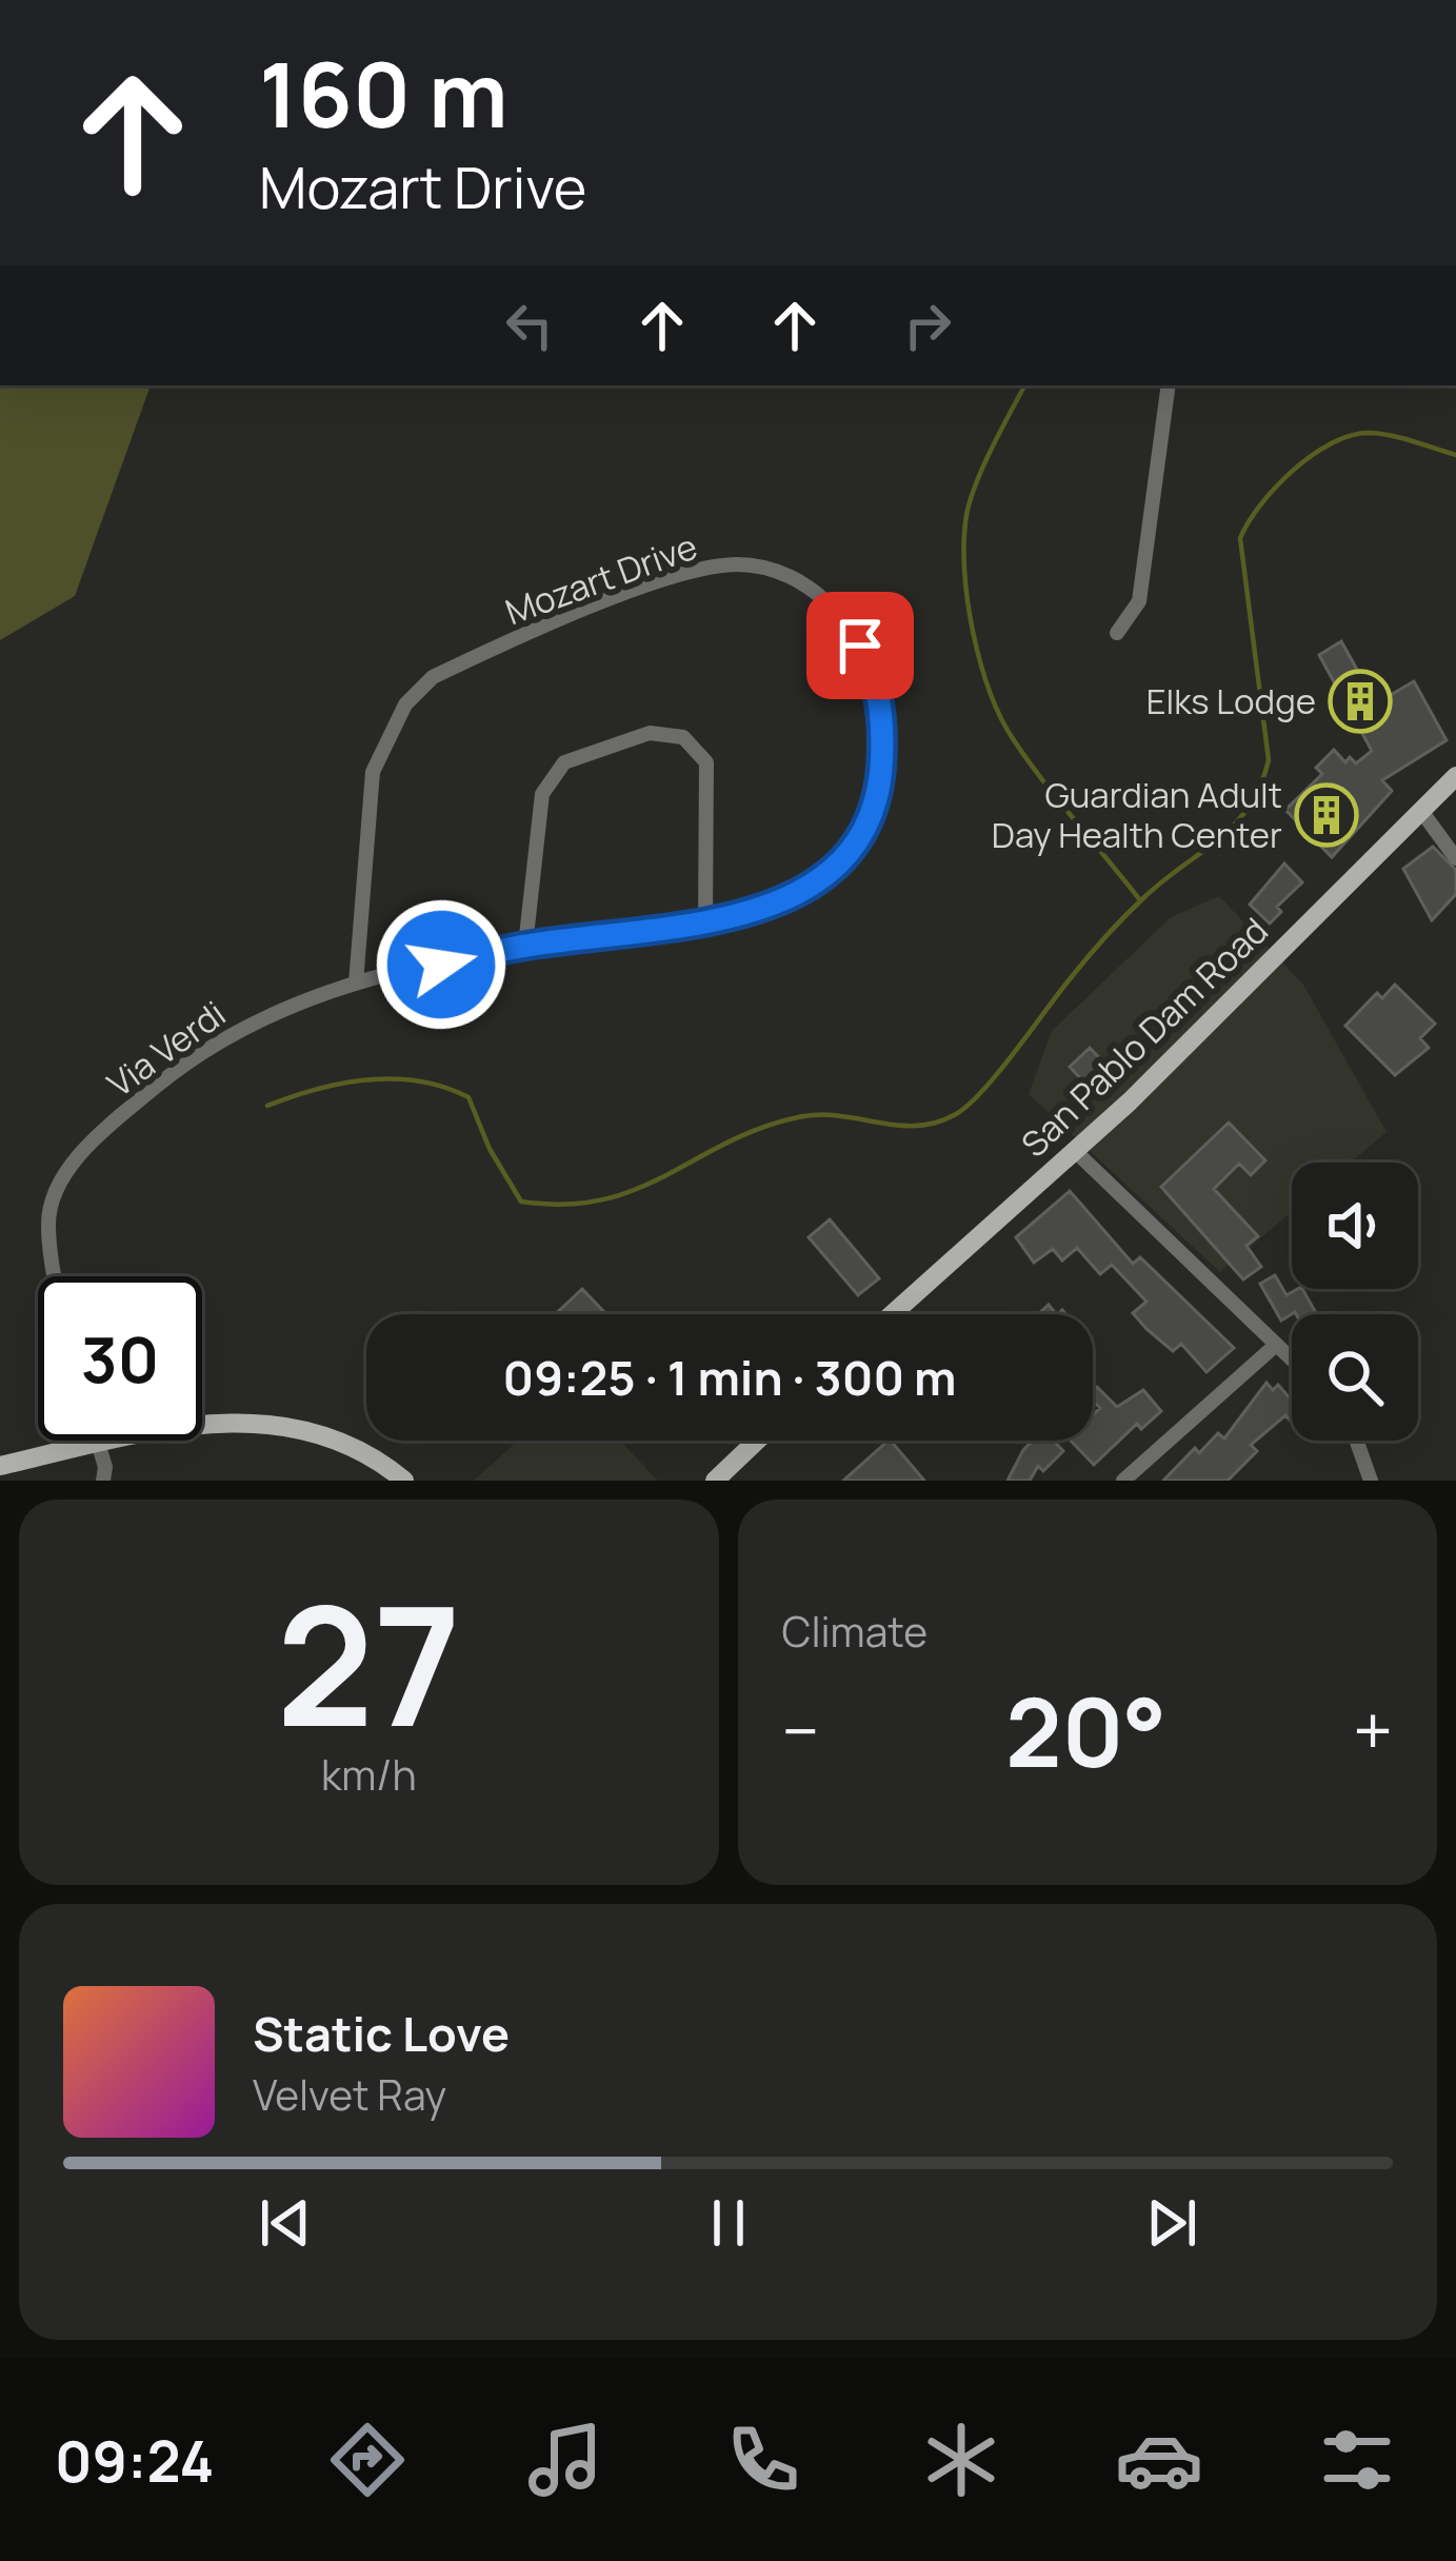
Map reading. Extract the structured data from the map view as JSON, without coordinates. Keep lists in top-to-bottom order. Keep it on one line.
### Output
{"streets":{"main road":["San Pablo Dam Road"],"street":["Mozart Drive","Via Verdi"]},"crossings":[["Mozart Drive","Via Verdi"]],"places":{"building":["Elks Lodge","Guardian Adult Day Health Center"]},"page":{"turn":["160 m","Mozart Drive"],"limit":"30","trip":"09:25 · 1 min · 300 m","tile":[["27","km/h"],"Climate"],"heat":["−","20°","+"],"song":["Static Love","Velvet Ray"],"tabs":"09:24"}}
